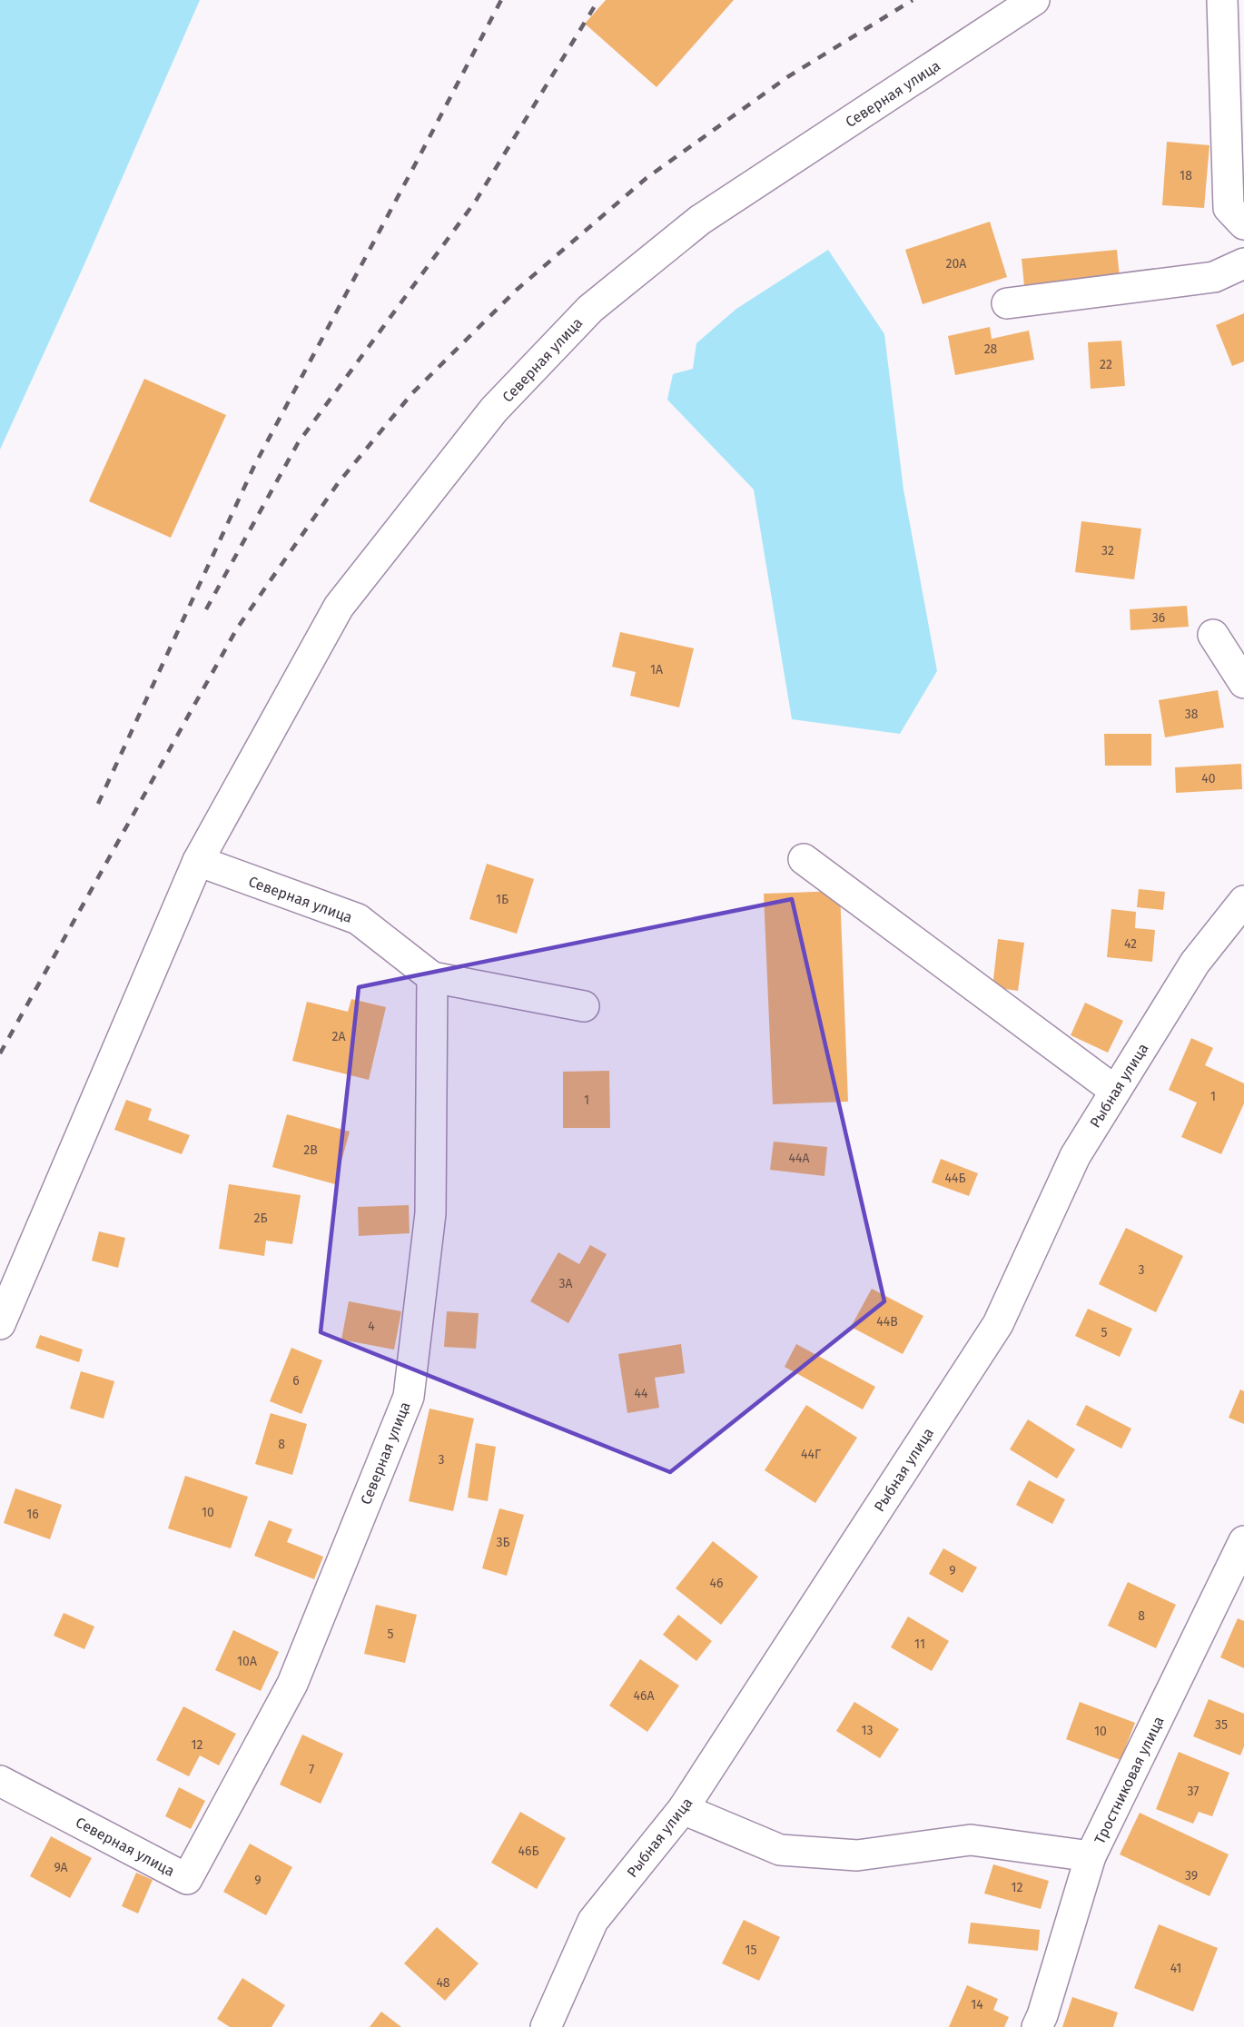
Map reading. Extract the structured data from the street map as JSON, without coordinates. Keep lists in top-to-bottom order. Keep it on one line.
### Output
{"streets":{"street":["Северная улица","Рыбная улица","Тростниковая улица"]},"house_numbers":["18","20А","28","22","32","36","1А","38","40","1Б","42","2А","1","1","2В","44А","44Б","2Б","3","3А","44В","4","5","6","44","8","44Г","3","10","16","3Б","9","46","8","5","11","10А","46А","35","13","10","12","7","37","46Б","9А","39","9","12","15","41","48","14"]}
